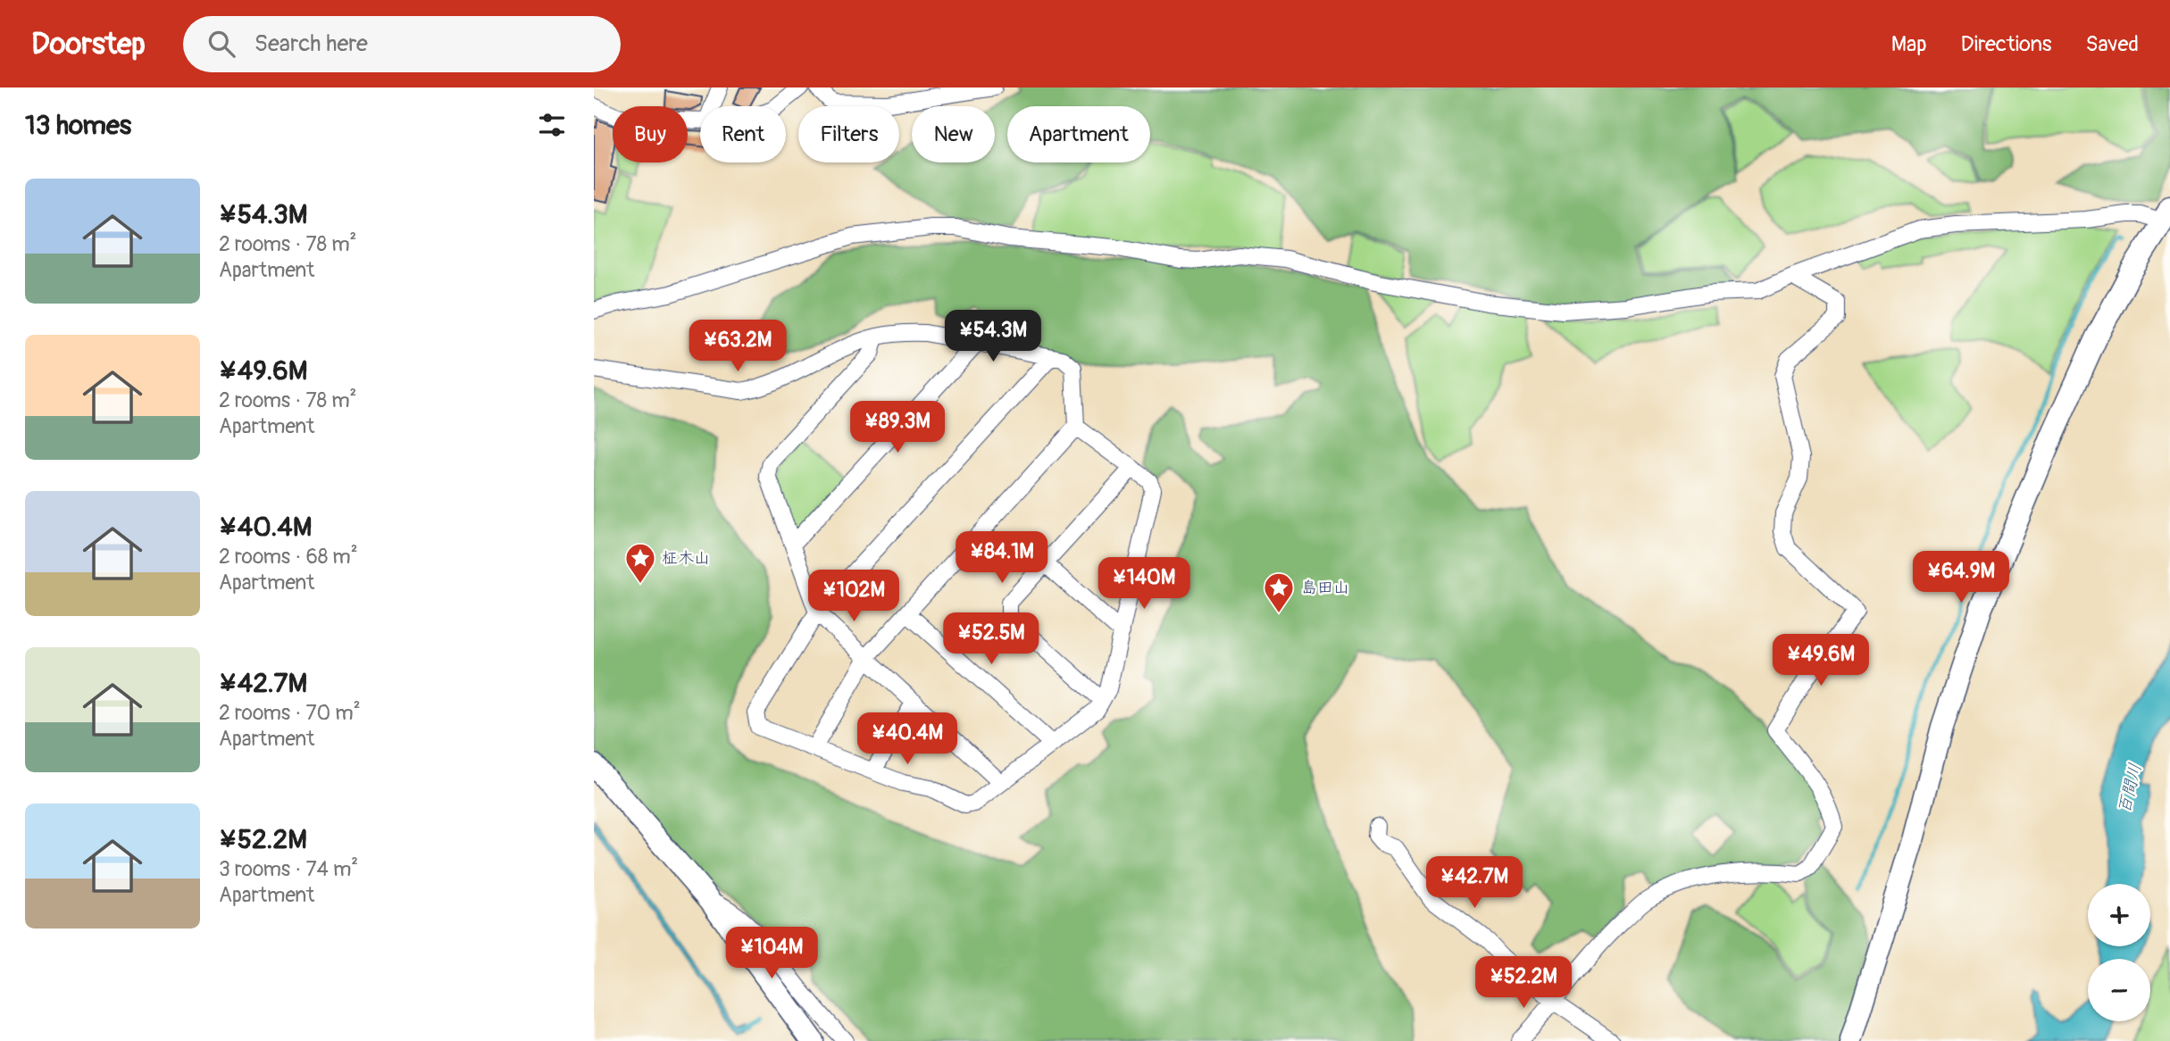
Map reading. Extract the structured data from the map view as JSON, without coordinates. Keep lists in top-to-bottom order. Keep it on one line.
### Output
{"water":["百間川"],"places":{"place":["柾木山","島田山"]},"page":{"header":"Doorstep","search":"Search here","nav":["Map","Directions","Saved"],"heading":"13 homes","chip":["Buy","Rent","Filters","New","Apartment"],"list":[{"name":"¥54.3M","note":"2 rooms · 78 m² · Apartment"},{"name":"¥49.6M","note":"2 rooms · 78 m² · Apartment"},{"name":"¥40.4M","note":"2 rooms · 68 m² · Apartment"},{"name":"¥42.7M","note":"2 rooms · 70 m² · Apartment"},{"name":"¥52.2M","note":"3 rooms · 74 m² · Apartment"}],"price":["¥54.3M","¥63.2M","¥89.3M","¥84.1M","¥64.9M","¥140M","¥102M","¥52.5M","¥49.6M","¥40.4M","¥42.7M","¥104M","¥52.2M"],"map_buttons":["+","−"]}}
